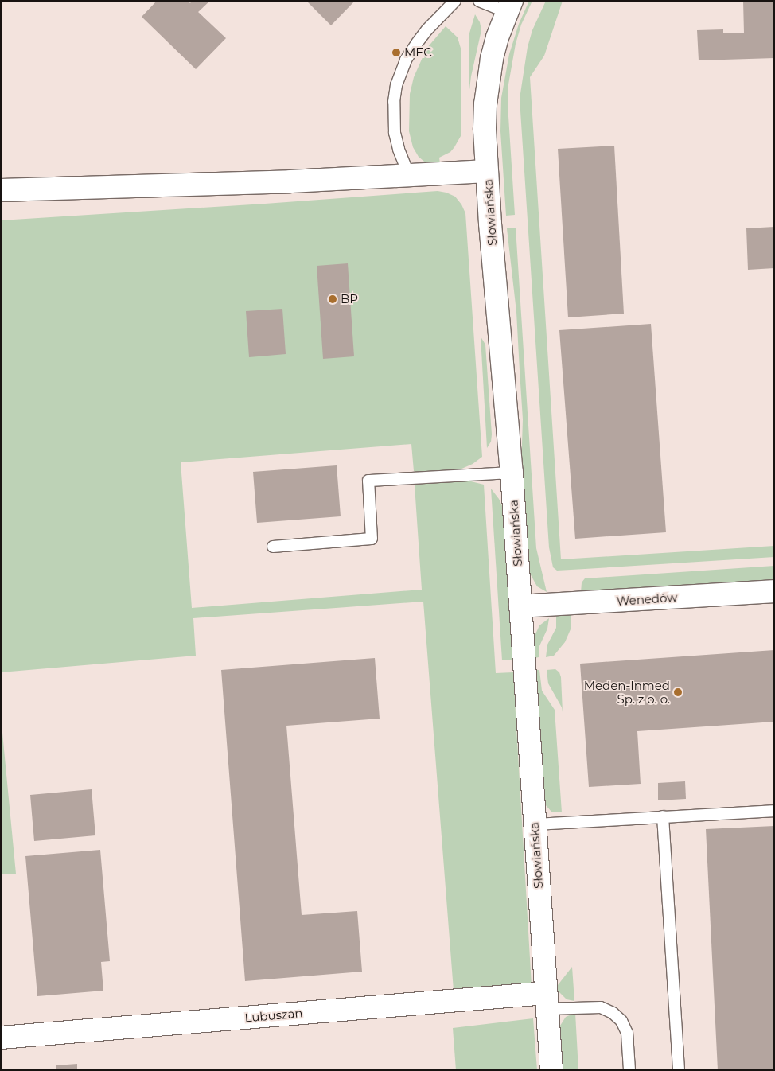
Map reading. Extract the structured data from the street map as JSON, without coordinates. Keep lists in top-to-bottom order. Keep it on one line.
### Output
{"streets":{"street":["Słowiańska","Wenedów","Lubuszan"]},"crossings":[["Słowiańska","Wenedów"],["Słowiańska","Lubuszan"]],"places":["MEC","BP","Meden-Inmed Sp. z o. o."]}
